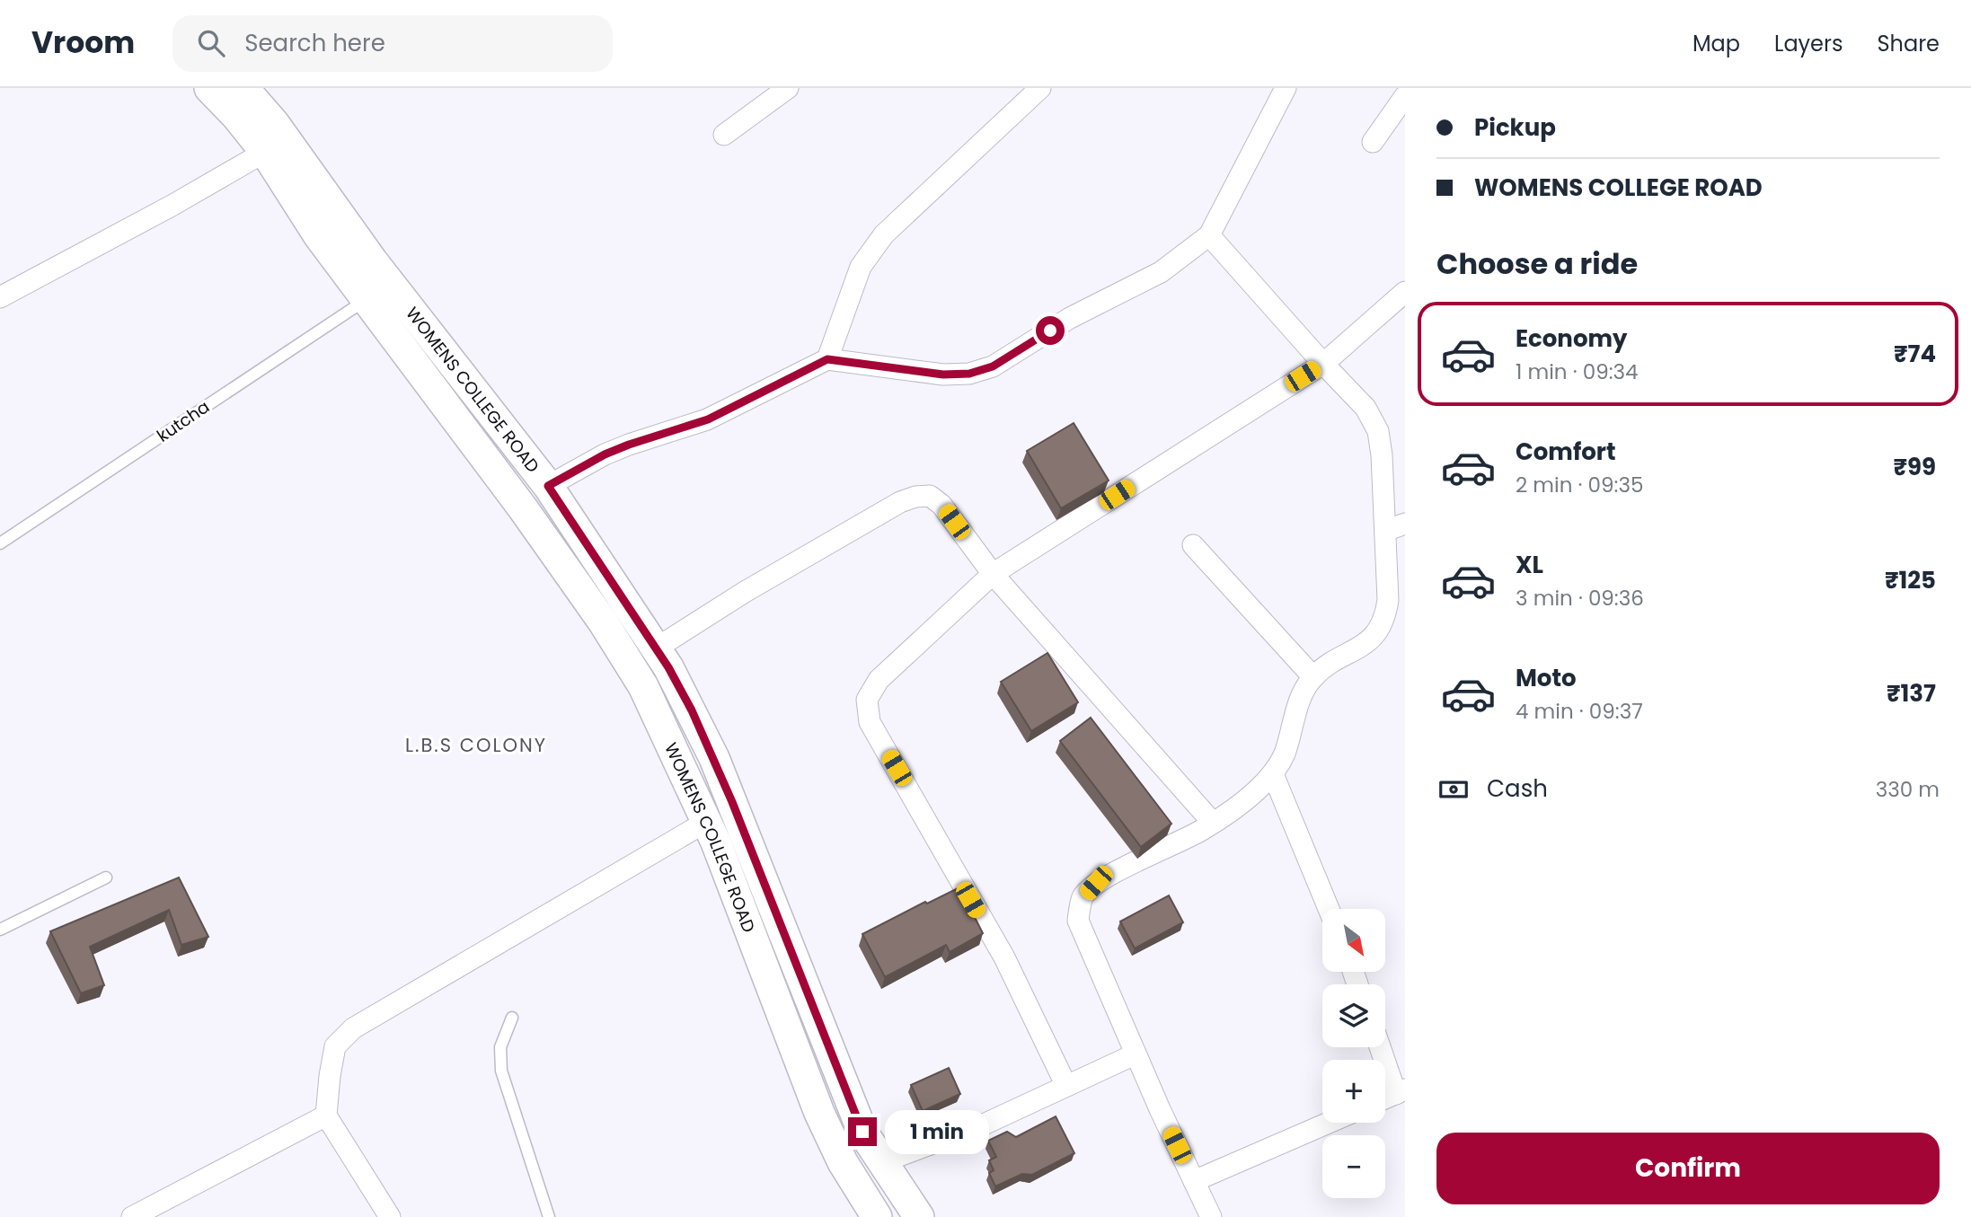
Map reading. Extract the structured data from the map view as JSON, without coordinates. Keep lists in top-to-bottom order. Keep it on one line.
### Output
{"streets":{"main road":["WOMENS COLLEGE ROAD"],"lane":["kutcha"]},"crossings":[["WOMENS COLLEGE ROAD","kutcha"]],"districts":["L.B.S COLONY"],"north":"bottom right","page":{"header":"Vroom","search":"Search here","nav":["Map","Layers","Share"],"banner":["Pickup","WOMENS COLLEGE ROAD"],"heading":"Choose a ride","list":[{"name":"Economy","note":"1 min · 09:34","value":"₹74"},{"name":"Comfort","note":"2 min · 09:35","value":"₹99"},{"name":"XL","note":"3 min · 09:36","value":"₹125"},{"name":"Moto","note":"4 min · 09:37","value":"₹137"}],"pay":["Cash","330 m"],"map_buttons":["+","−"],"bubble":"1 min","buttons":"Confirm"}}
